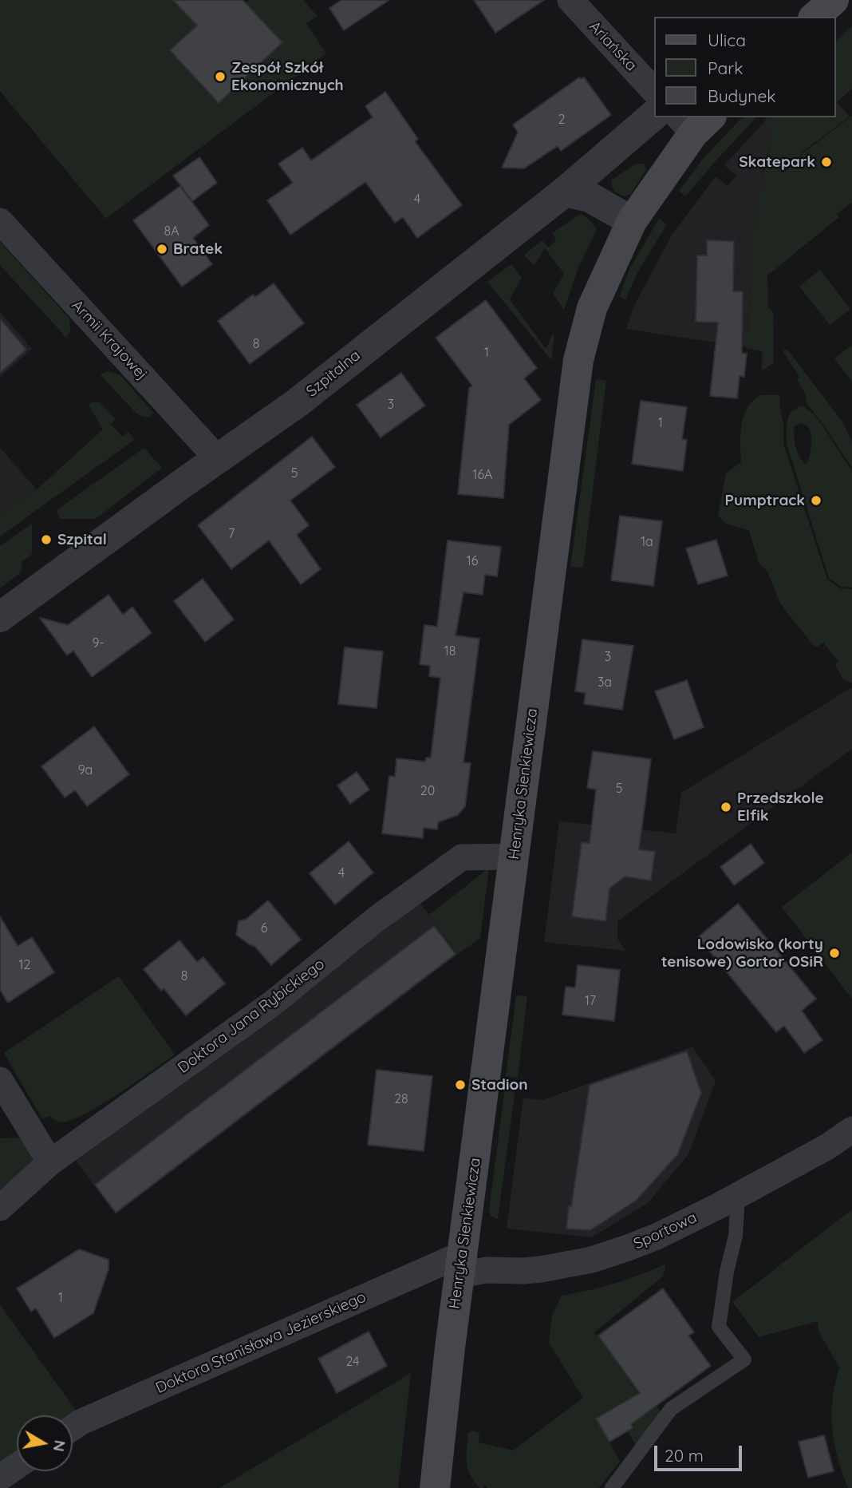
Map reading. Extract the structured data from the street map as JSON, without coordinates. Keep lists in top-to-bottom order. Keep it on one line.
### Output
{"streets":{"main road":["Henryka Sienkiewicza"],"street":["Ariańska","Armii Krajowej","Szpitalna","Doktora Jana Rybickiego","Sportowa","Doktora Stanisława Jezierskiego"]},"crossings":[["Armii Krajowej","Szpitalna"],["Henryka Sienkiewicza","Doktora Jana Rybickiego"],["Henryka Sienkiewicza","Sportowa"],["Henryka Sienkiewicza","Doktora Stanisława Jezierskiego"],["Sportowa","Doktora Stanisława Jezierskiego"]],"places":["Zespół Szkół Ekonomicznych","Skatepark","Bratek","Pumptrack","Szpital","Przedszkole Elfik","Lodowisko (korty tenisowe) Gortor OSiR","Stadion"],"house_numbers":["2","4","8A","8","1","3","1","5","16A","7","1a","16","9-","18","3","3a","9a","5","20","4","6","12","8","17","28","1","24"],"legend":["Ulica","Park","Budynek"],"scale_bar":"20 m","north":"right"}
